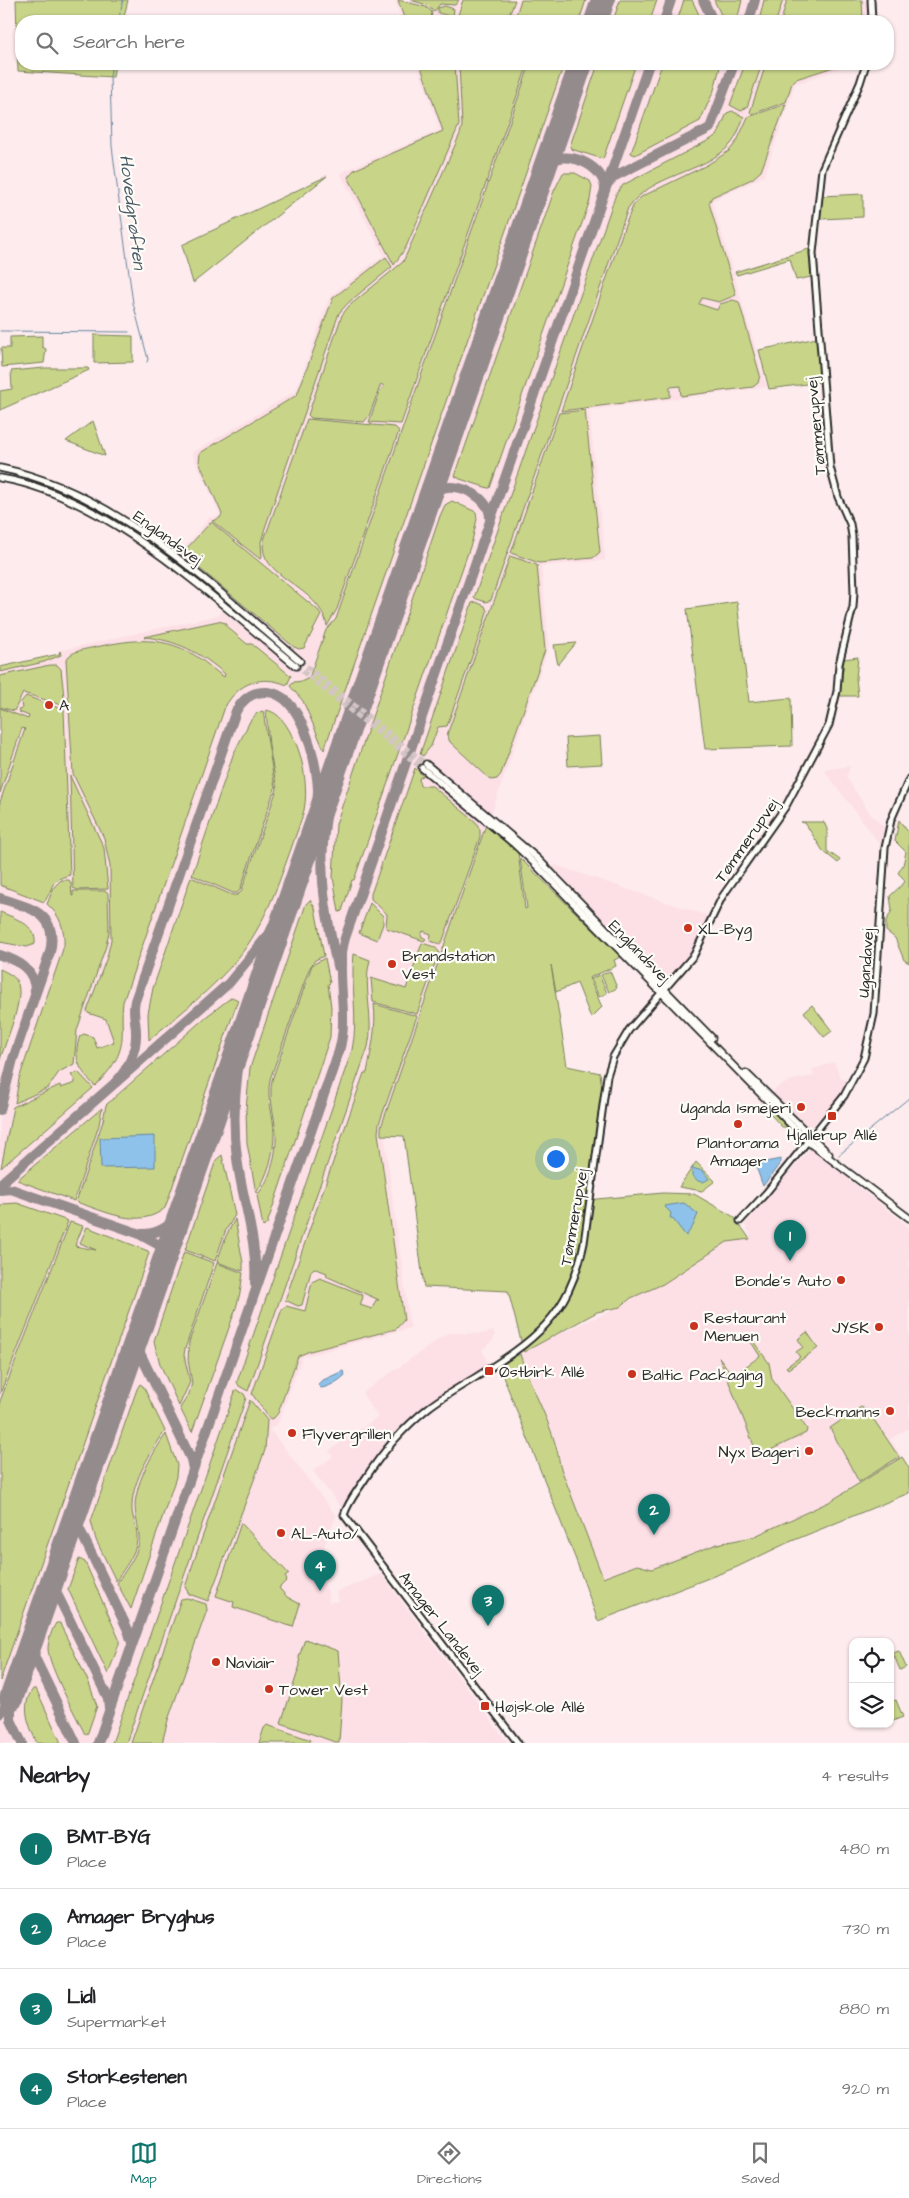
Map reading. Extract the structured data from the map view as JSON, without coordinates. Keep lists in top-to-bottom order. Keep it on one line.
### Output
{"streets":{"main road":["Englandsvej"],"street":["Tømmerupvej","Ugandavej","Amager Landevej"]},"crossings":[["Tømmerupvej","Englandsvej"],["Tømmerupvej","Amager Landevej"],["Englandsvej","Ugandavej"]],"water":["Hovedgrøften"],"places":{"other":["A","XL-Byg","Brandstation Vest","Uganda Ismejeri","Plantorama Amager","Bonde's Auto","Restaurant Menuen","JYSK","Baltic Packaging","Beckmanns","Flyvergrillen","Nyx Bageri","AL-Auto/","Naviair","Tower Vest"],"transit":["Hjallerup Allé","Østbirk Allé","Højskole Allé"]},"page":{"search":"Search here","pins":["1","2","4","3"],"heading":["Nearby","4 results"],"list":[{"mark":"1","name":"BMT-BYG","note":"Place","value":"480 m"},{"mark":"2","name":"Amager Bryghus","note":"Place","value":"730 m"},{"mark":"3","name":"Lidl","note":"Supermarket","value":"880 m"},{"mark":"4","name":"Storkestenen","note":"Place","value":"920 m"}],"nav":["Map","Directions","Saved"]}}
